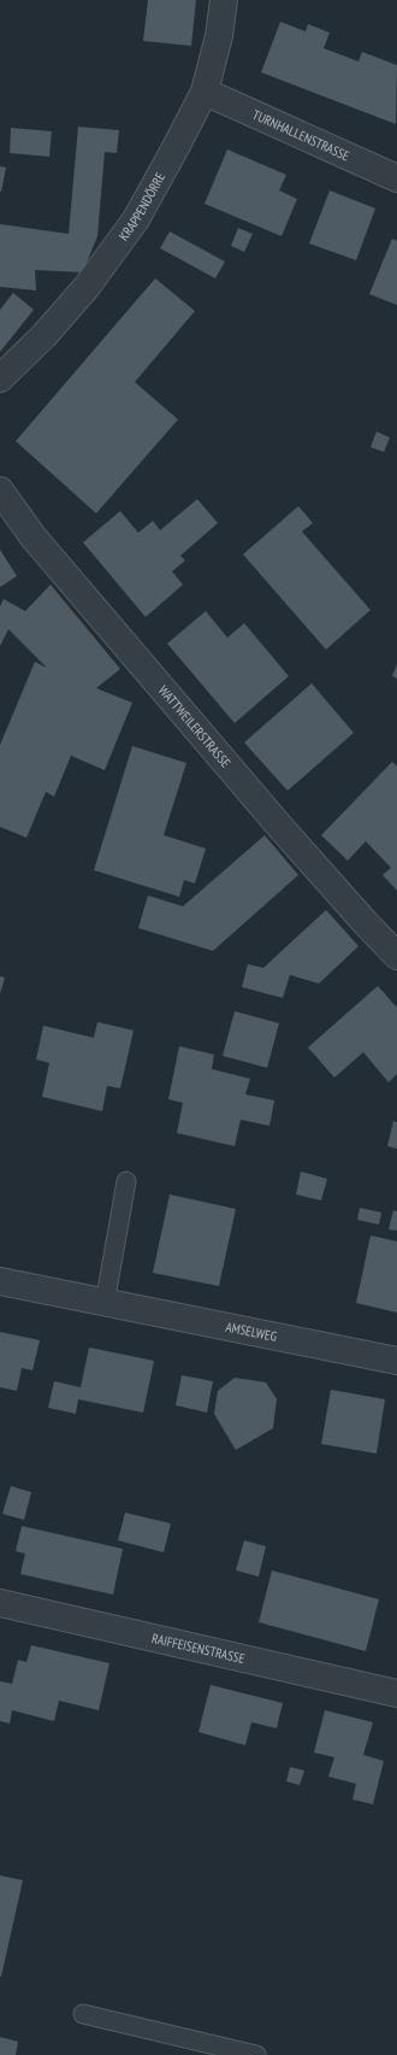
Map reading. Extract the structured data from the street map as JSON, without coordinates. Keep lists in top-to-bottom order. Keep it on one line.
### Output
{"streets":{"street":["TURNHALLENSTRASSE","KRAPPENDÖRRE","WATTWEILERSTRASSE","AMSELWEG","RAIFFEISENSTRASSE"]},"crossings":[["TURNHALLENSTRASSE","KRAPPENDÖRRE"]]}
